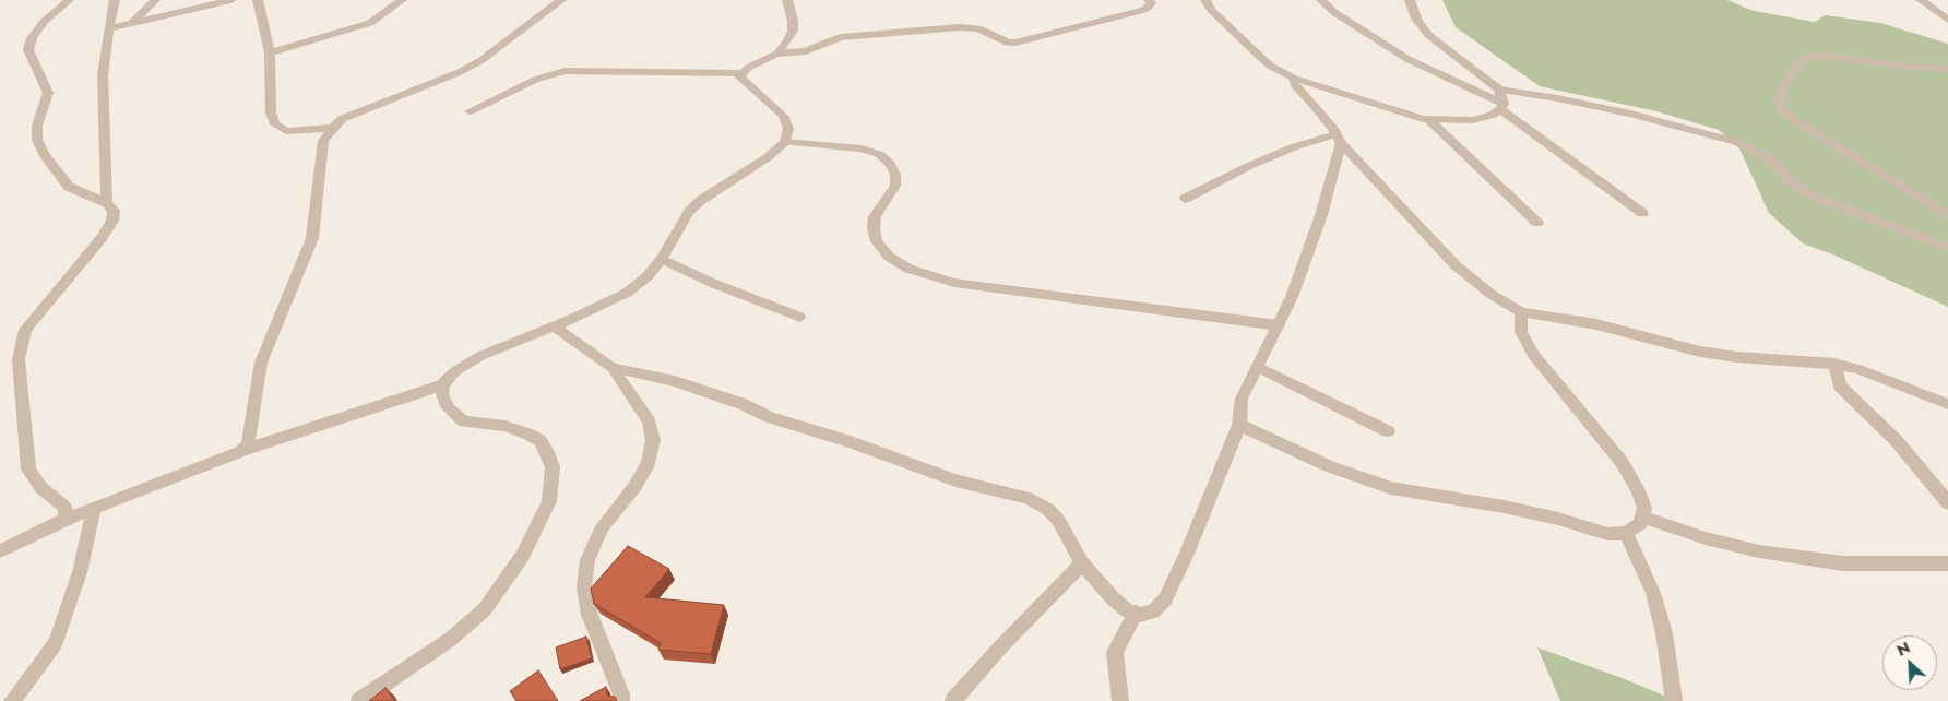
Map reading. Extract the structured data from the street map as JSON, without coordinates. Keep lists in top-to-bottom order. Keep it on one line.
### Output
{"north":"top left"}
